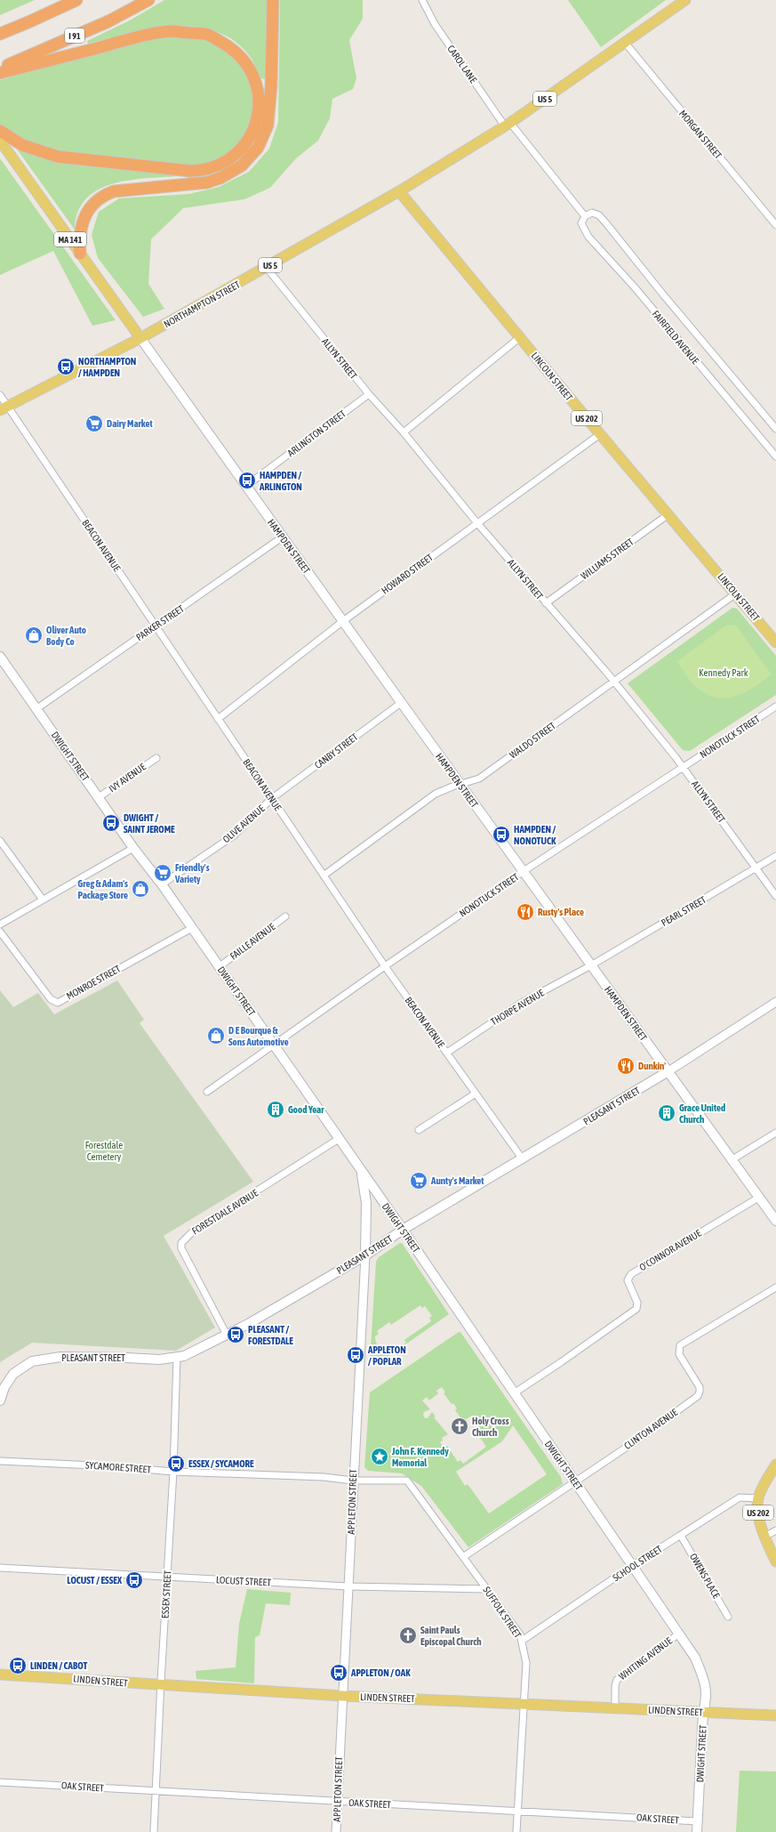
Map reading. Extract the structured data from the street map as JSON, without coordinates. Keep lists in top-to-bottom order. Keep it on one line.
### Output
{"streets":{"highway":["I 91"],"main road":["US 5","MA 141","NORTHAMPTON STREET","LINCOLN STREET","US 202","HAMPDEN STREET","DWIGHT STREET","PLEASANT STREET","APPLETON STREET","LINDEN STREET"],"street":["CAROL LANE","MORGAN STREET","FAIRFIELD AVENUE","ALLYN STREET","ARLINGTON STREET","BEACON AVENUE","WILLIAMS STREET","HOWARD STREET","PARKER STREET","NONOTUCK STREET","WALDO STREET","CANBY STREET","IVY AVENUE","OLIVE AVENUE","PEARL STREET","FAILLE AVENUE","MONROE STREET","THORPE AVENUE","FORESTDALE AVENUE","O'CONNOR AVENUE","CLINTON AVENUE","SYCAMORE STREET","SCHOOL STREET","OWENS PLACE","LOCUST STREET","ESSEX STREET","SUFFOLK STREET","WHITING AVENUE","OAK STREET"]},"crossings":[["CAROL LANE","US 5"],["US 5","MORGAN STREET"],["US 5","NORTHAMPTON STREET"],["US 5","LINCOLN STREET"],["MA 141","NORTHAMPTON STREET"],["MA 141","HAMPDEN STREET"],["NORTHAMPTON STREET","ALLYN STREET"],["NORTHAMPTON STREET","LINCOLN STREET"],["NORTHAMPTON STREET","BEACON AVENUE"],["NORTHAMPTON STREET","HAMPDEN STREET"],["ALLYN STREET","ARLINGTON STREET"],["ALLYN STREET","WILLIAMS STREET"],["ALLYN STREET","HOWARD STREET"],["ALLYN STREET","NONOTUCK STREET"],["ALLYN STREET","WALDO STREET"],["ALLYN STREET","PEARL STREET"],["LINCOLN STREET","WILLIAMS STREET"],["LINCOLN STREET","HOWARD STREET"],["LINCOLN STREET","WALDO STREET"],["US 202","SCHOOL STREET"],["ARLINGTON STREET","HAMPDEN STREET"],["BEACON AVENUE","HOWARD STREET"],["BEACON AVENUE","PARKER STREET"],["BEACON AVENUE","NONOTUCK STREET"],["BEACON AVENUE","WALDO STREET"],["BEACON AVENUE","CANBY STREET"],["BEACON AVENUE","OLIVE AVENUE"],["BEACON AVENUE","THORPE AVENUE"],["BEACON AVENUE","PLEASANT STREET"],["HAMPDEN STREET","HOWARD STREET"],["HAMPDEN STREET","PARKER STREET"],["HAMPDEN STREET","NONOTUCK STREET"],["HAMPDEN STREET","WALDO STREET"],["HAMPDEN STREET","CANBY STREET"],["HAMPDEN STREET","PEARL STREET"],["HAMPDEN STREET","THORPE AVENUE"],["HAMPDEN STREET","PLEASANT STREET"],["HAMPDEN STREET","O'CONNOR AVENUE"],["PARKER STREET","DWIGHT STREET"],["NONOTUCK STREET","DWIGHT STREET"],["CANBY STREET","OLIVE AVENUE"],["DWIGHT STREET","IVY AVENUE"],["DWIGHT STREET","OLIVE AVENUE"],["DWIGHT STREET","FAILLE AVENUE"],["DWIGHT STREET","MONROE STREET"],["DWIGHT STREET","PLEASANT STREET"],["DWIGHT STREET","FORESTDALE AVENUE"],["DWIGHT STREET","O'CONNOR AVENUE"],["DWIGHT STREET","CLINTON AVENUE"],["DWIGHT STREET","APPLETON STREET"],["DWIGHT STREET","SCHOOL STREET"],["DWIGHT STREET","WHITING AVENUE"],["DWIGHT STREET","LINDEN STREET"],["DWIGHT STREET","OAK STREET"],["PEARL STREET","THORPE AVENUE"],["PLEASANT STREET","FORESTDALE AVENUE"],["PLEASANT STREET","APPLETON STREET"],["PLEASANT STREET","ESSEX STREET"],["CLINTON AVENUE","SUFFOLK STREET"],["SYCAMORE STREET","APPLETON STREET"],["SYCAMORE STREET","ESSEX STREET"],["SYCAMORE STREET","SUFFOLK STREET"],["APPLETON STREET","LOCUST STREET"],["APPLETON STREET","LINDEN STREET"],["APPLETON STREET","OAK STREET"],["SCHOOL STREET","OWENS PLACE"],["SCHOOL STREET","SUFFOLK STREET"],["LOCUST STREET","ESSEX STREET"],["LOCUST STREET","SUFFOLK STREET"],["ESSEX STREET","LINDEN STREET"],["ESSEX STREET","OAK STREET"],["SUFFOLK STREET","LINDEN STREET"],["SUFFOLK STREET","OAK STREET"],["WHITING AVENUE","LINDEN STREET"]],"parks":["Kennedy Park","Forestdale Cemetery"],"places":{"bus stop":["NORTHAMPTON / HAMPDEN","HAMPDEN / ARLINGTON","DWIGHT / SAINT JEROME","HAMPDEN / NONOTUCK","PLEASANT / FORESTDALE","APPLETON / POPLAR","ESSEX / SYCAMORE","LOCUST / ESSEX","LINDEN / CABOT","APPLETON / OAK"],"supermarket":["Dairy Market","Friendly's Variety","Aunty's Market"],"shop":["Oliver Auto Body Co","Greg & Adam's Package Store","D E Bourque & Sons Automotive"],"restaurant":["Rusty's Place","Dunkin'"],"building":["Good Year","Grace United Church"],"church":["Holy Cross Church","Saint Pauls Episcopal Church"],"place":["John F. Kennedy Memorial"]}}
